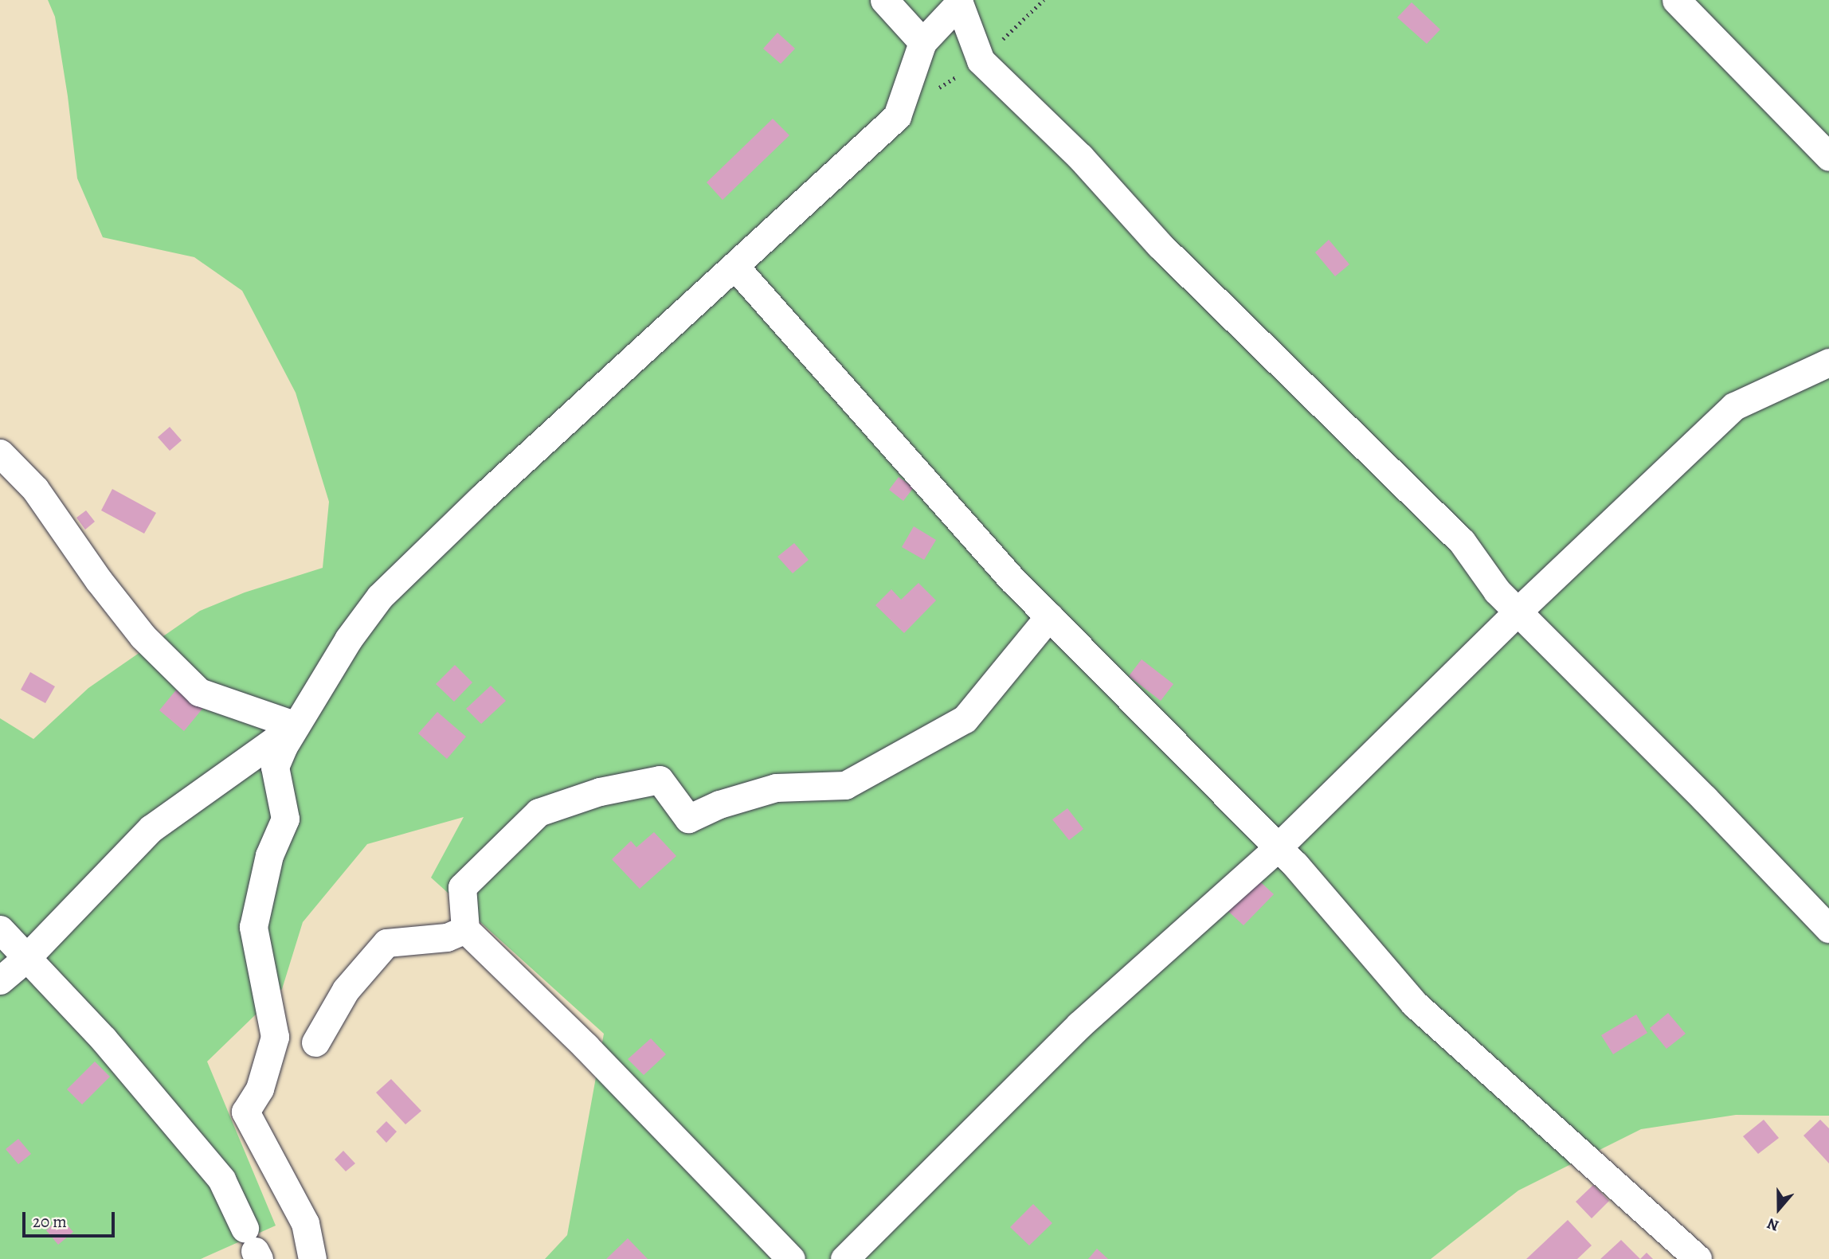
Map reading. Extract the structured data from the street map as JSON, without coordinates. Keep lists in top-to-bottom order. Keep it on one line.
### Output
{"scale_bar":"20 m","north":"bottom"}
